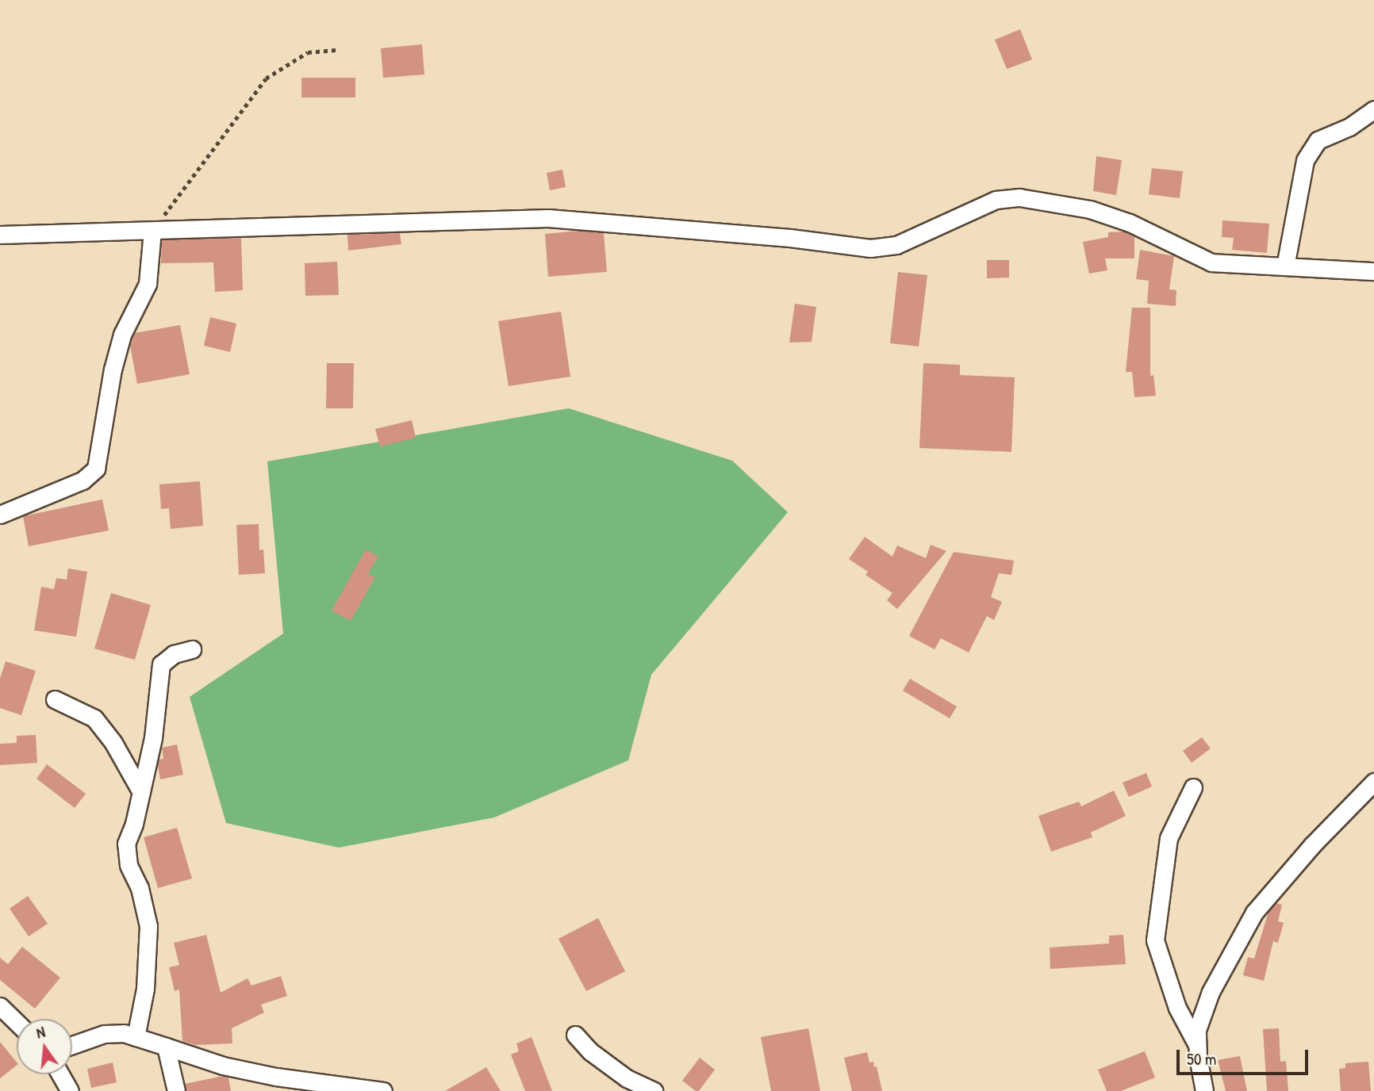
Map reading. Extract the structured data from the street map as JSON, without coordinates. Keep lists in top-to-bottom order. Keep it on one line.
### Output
{"scale_bar":"50 m","north":"top"}
